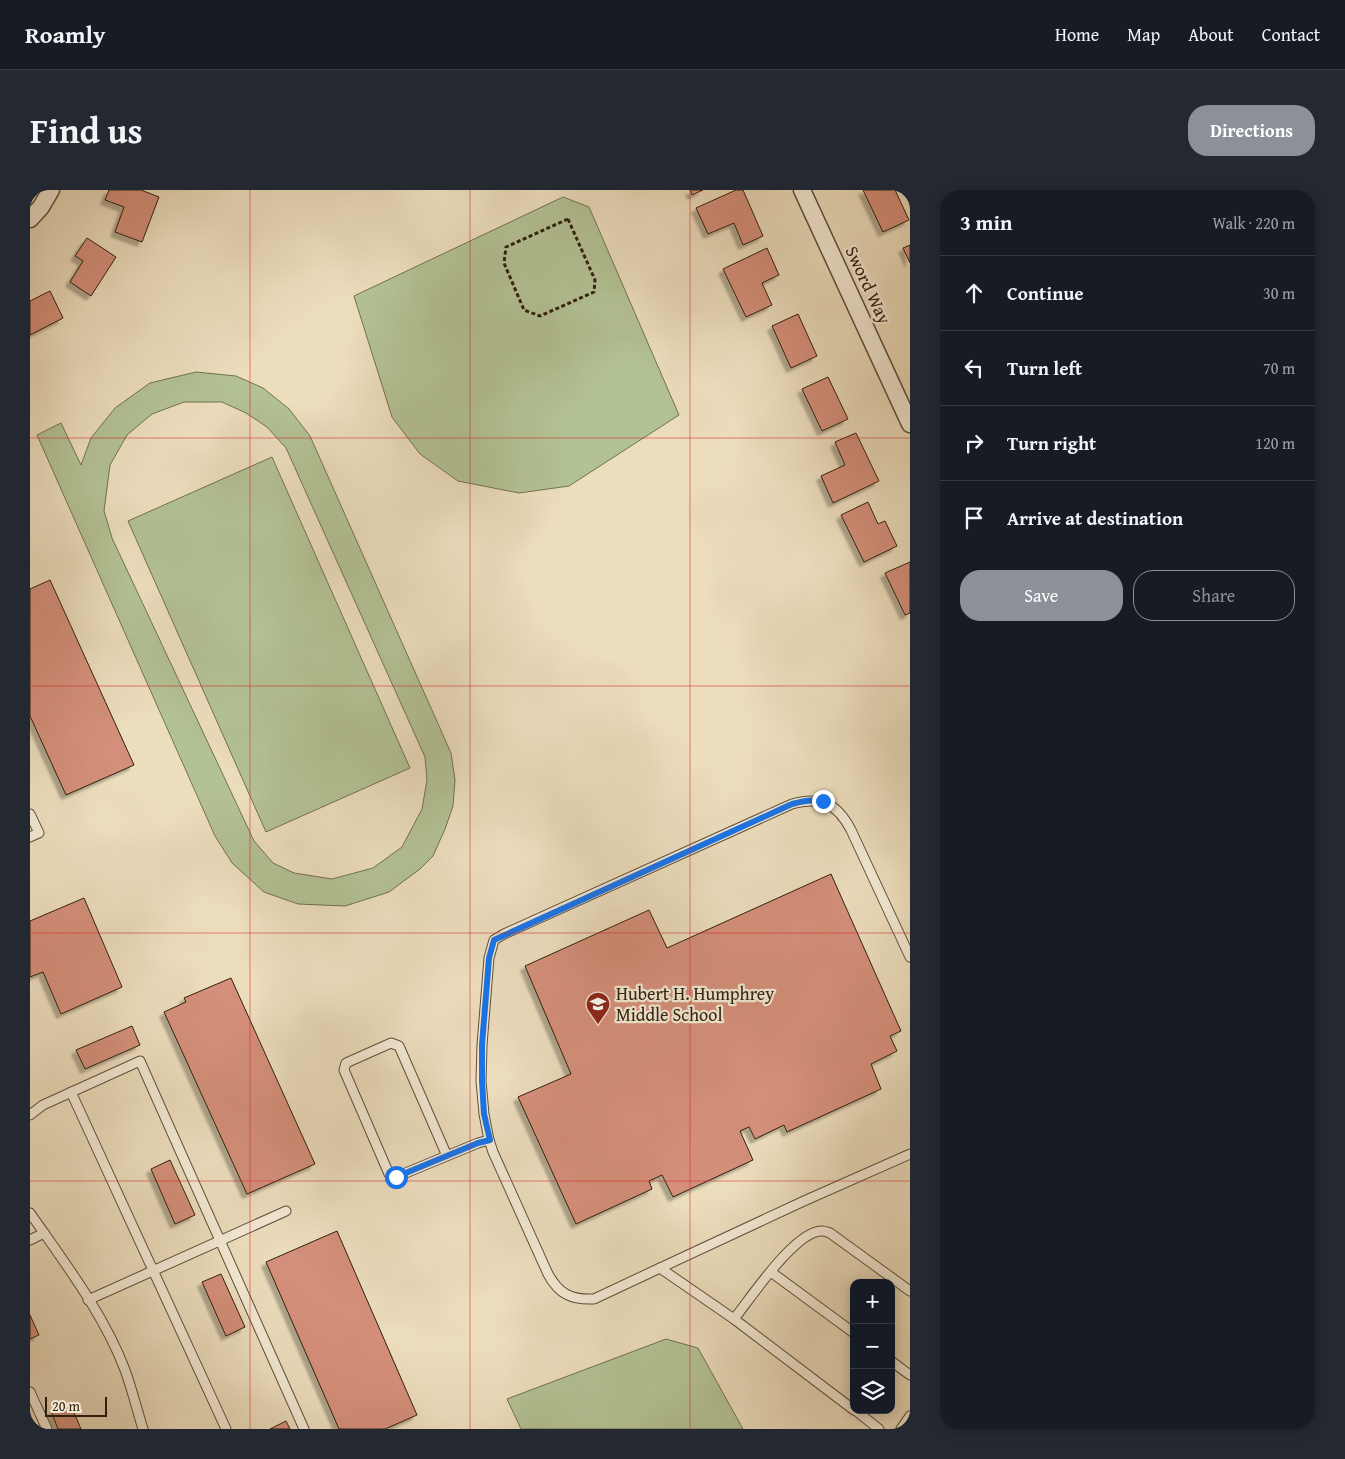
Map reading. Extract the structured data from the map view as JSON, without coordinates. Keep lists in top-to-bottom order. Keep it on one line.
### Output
{"streets":{"street":["Sword Way"]},"places":{"school or university":["Hubert H. Humphrey Middle School"]},"scale_bar":"20 m","page":{"header":"Roamly","nav":["Home","Map","About","Contact"],"title":"Find us","buttons":["Directions",["Save","Share"]],"heading":["3 min","Walk · 220 m"],"list":[["Continue","30 m"],["Turn left","70 m"],["Turn right","120 m"],"Arrive at destination"],"map_buttons":["+","−"],"scale":"20 m"}}
